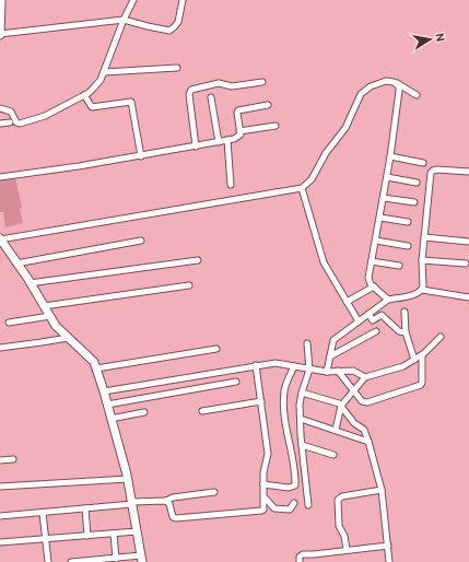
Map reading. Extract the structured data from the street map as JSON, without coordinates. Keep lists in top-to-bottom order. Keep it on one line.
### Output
{"north":"right"}
